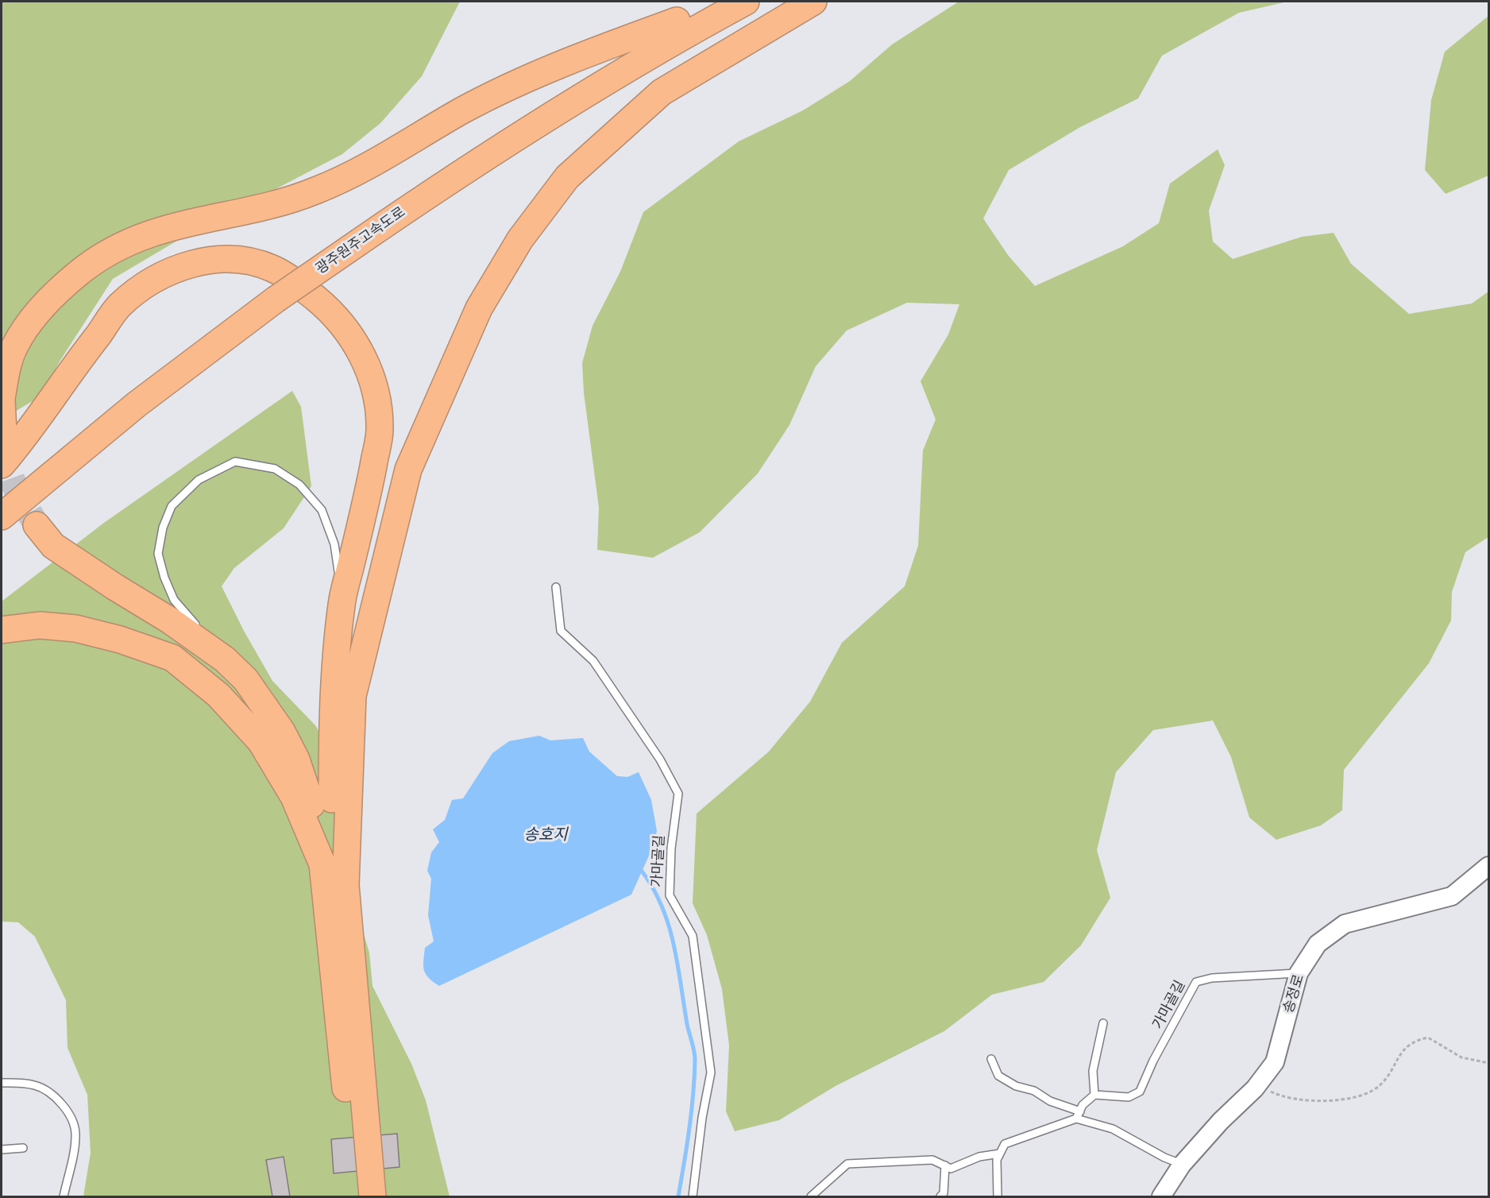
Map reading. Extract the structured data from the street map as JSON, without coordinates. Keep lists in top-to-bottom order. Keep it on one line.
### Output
{"streets":{"highway":["광주원주고속도로"],"street":["송정로"],"lane":["가마골길"]},"crossings":[["가마골길","송정로"]],"water":["송호지"]}
